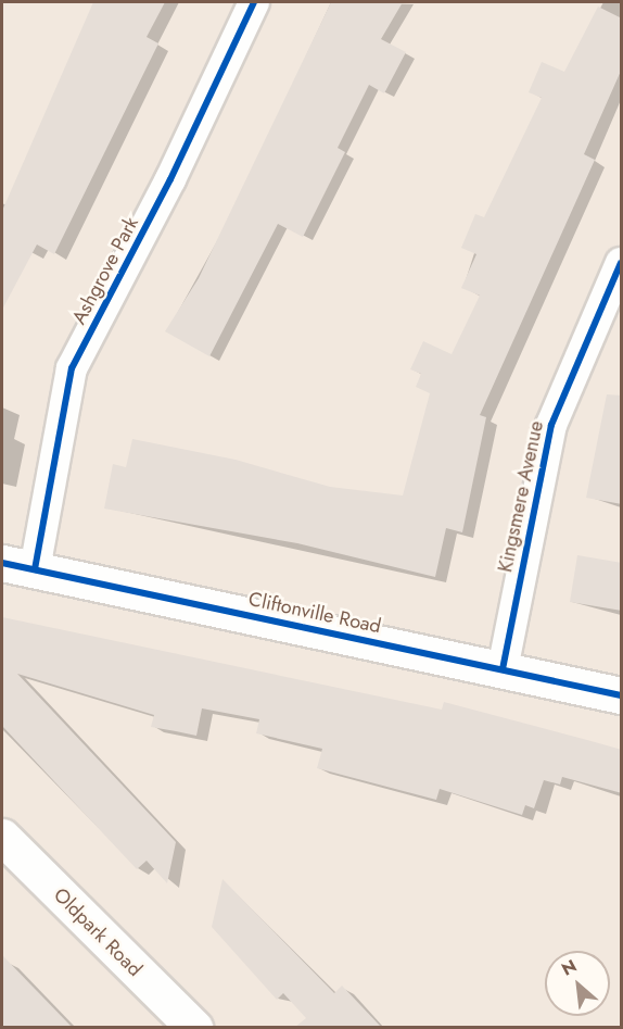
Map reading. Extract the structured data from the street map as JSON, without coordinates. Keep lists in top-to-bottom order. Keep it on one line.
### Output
{"streets":{"street":["Ashgrove Park","Kingsmere Avenue","Cliftonville Road","Oldpark Road"]},"crossings":[["Ashgrove Park","Cliftonville Road"],["Kingsmere Avenue","Cliftonville Road"]],"north":"top left"}
